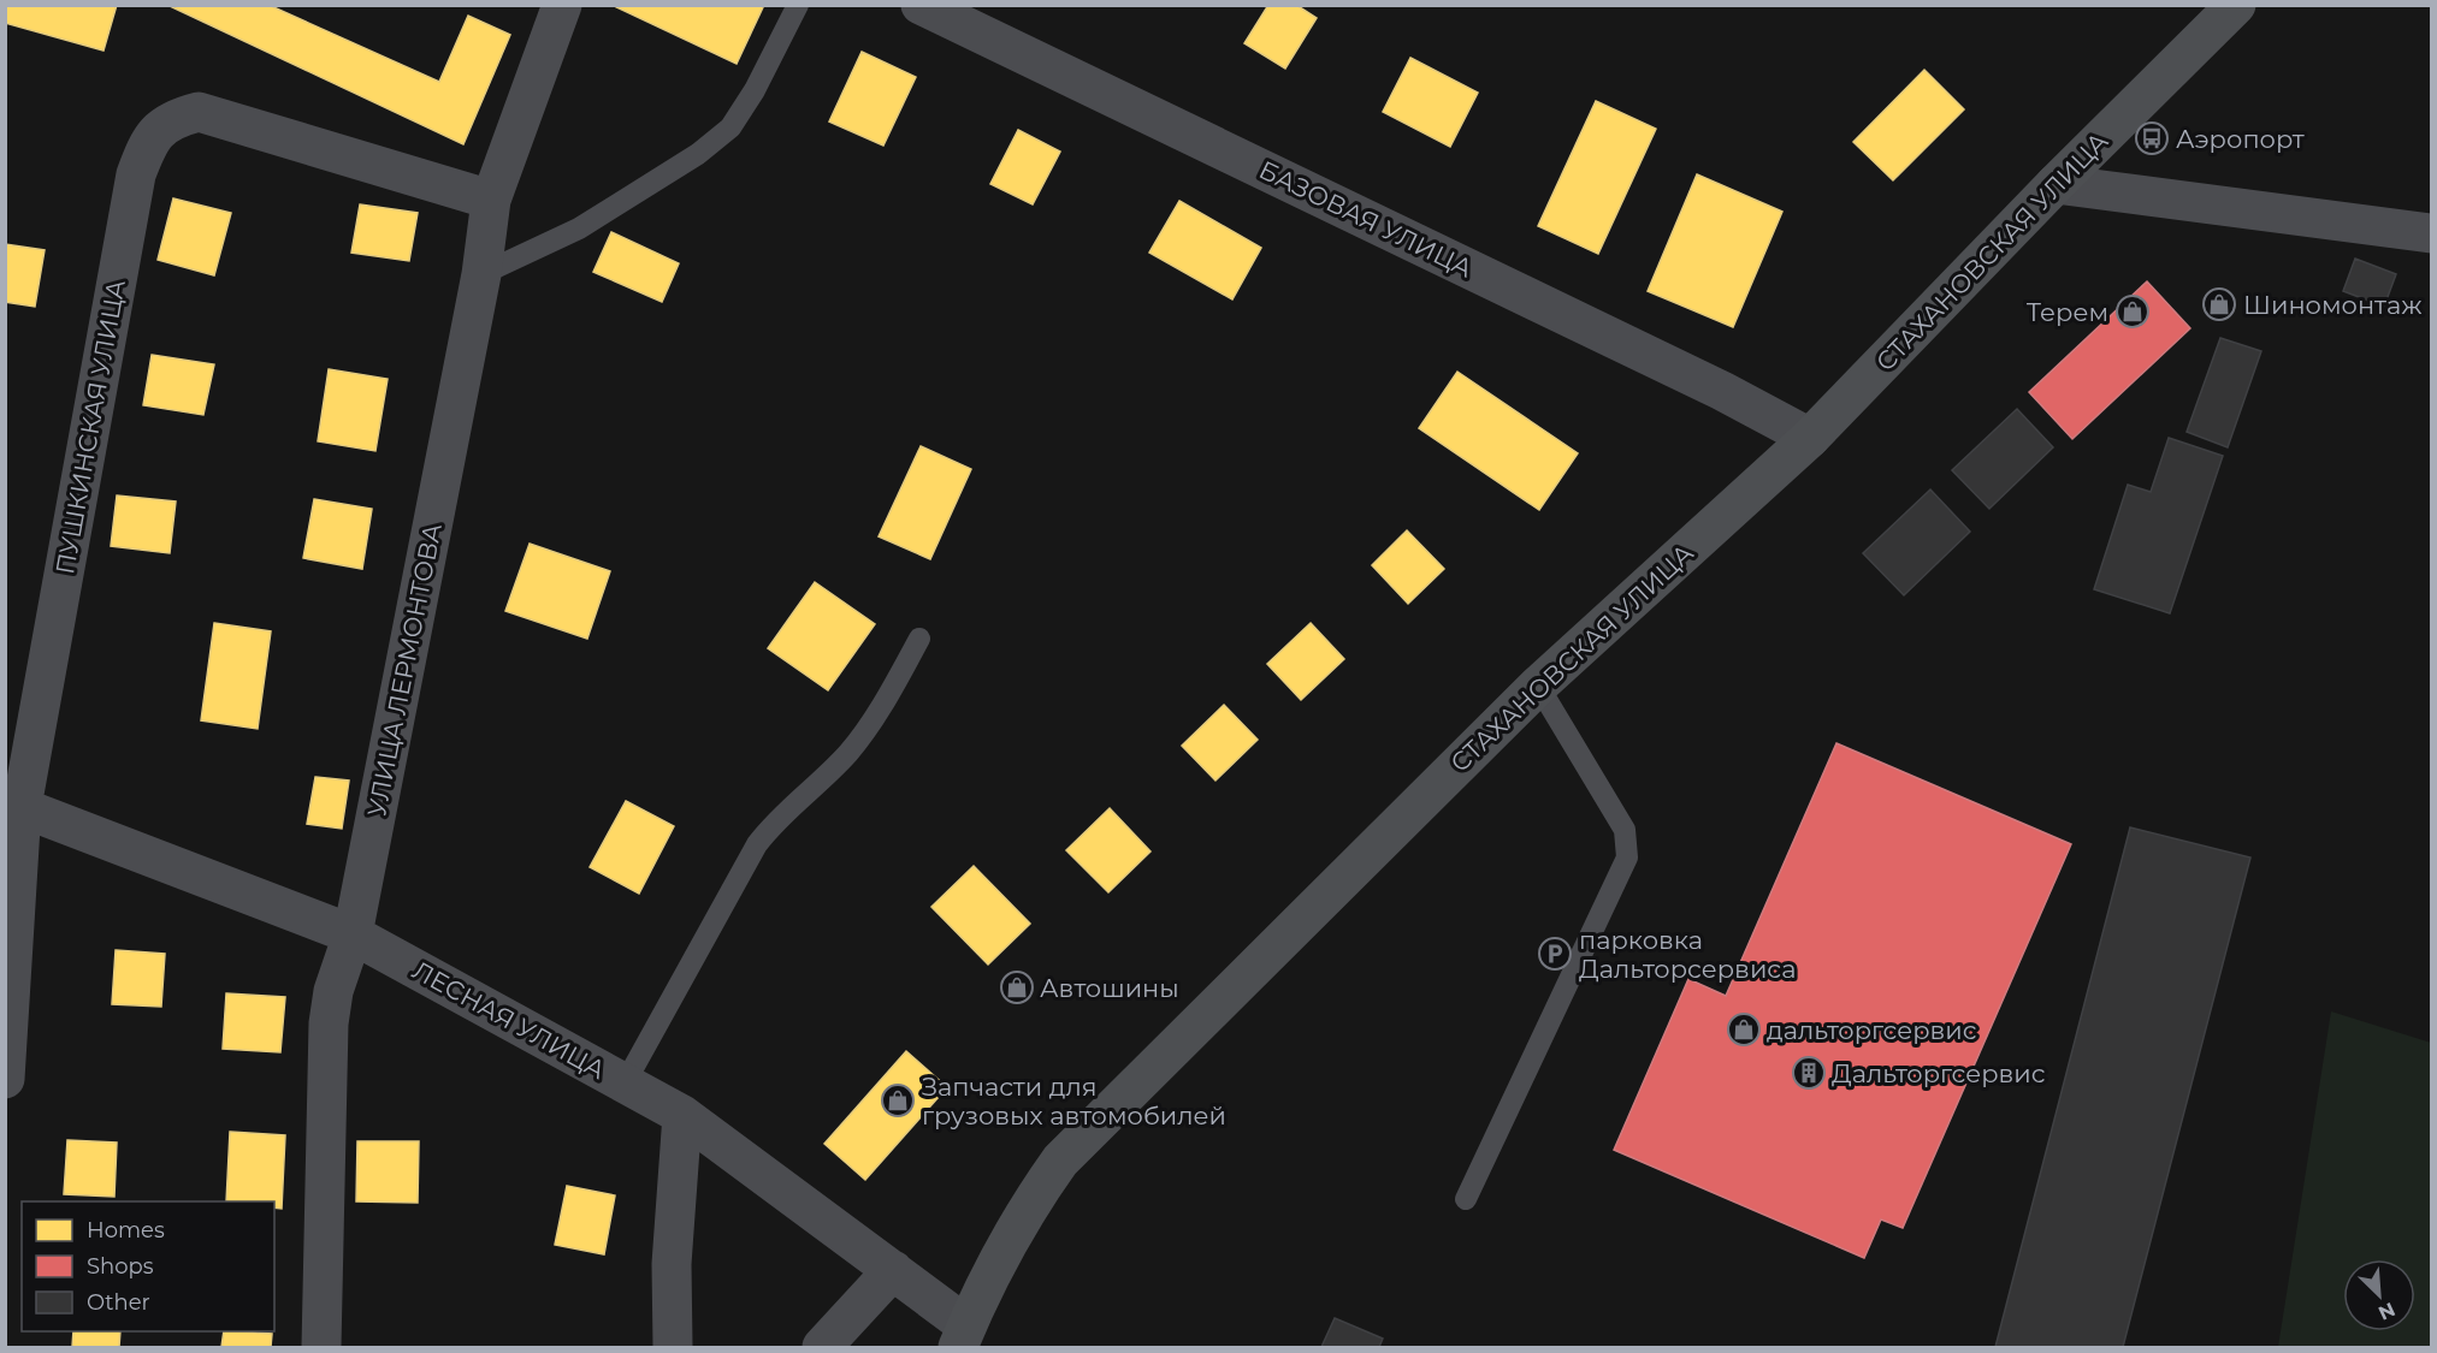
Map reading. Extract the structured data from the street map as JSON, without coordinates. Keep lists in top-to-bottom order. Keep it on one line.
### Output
{"streets":{"main road":["СТАХАНОВСКАЯ УЛИЦА"],"street":["БАЗОВАЯ УЛИЦА","ПУШКИНСКАЯ УЛИЦА","УЛИЦА ЛЕРМОНТОВА","ЛЕСНАЯ УЛИЦА"]},"crossings":[["БАЗОВАЯ УЛИЦА","СТАХАНОВСКАЯ УЛИЦА"],["СТАХАНОВСКАЯ УЛИЦА","ЛЕСНАЯ УЛИЦА"],["ПУШКИНСКАЯ УЛИЦА","УЛИЦА ЛЕРМОНТОВА"],["ПУШКИНСКАЯ УЛИЦА","ЛЕСНАЯ УЛИЦА"],["УЛИЦА ЛЕРМОНТОВА","ЛЕСНАЯ УЛИЦА"]],"places":{"bus stop":["Аэропорт"],"shop":["Шиномонтаж","Терем","Автошины","дальторгсервис","Запчасти для грузовых автомобилей"],"parking":["парковка Дальторсервиса"],"building":["Дальторгсервис"]},"legend":["Homes","Shops","Other"],"north":"bottom right"}
